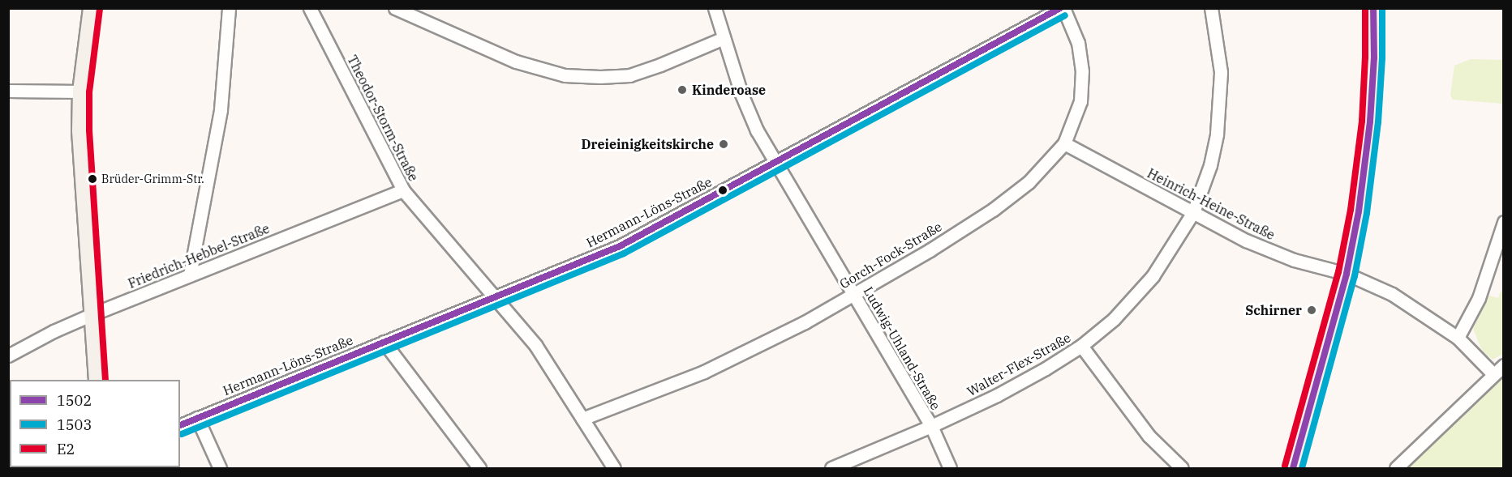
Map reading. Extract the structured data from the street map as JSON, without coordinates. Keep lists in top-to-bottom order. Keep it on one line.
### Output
{"streets":{"street":["Theodor-Storm-Straße","Heinrich-Heine-Straße","Hermann-Löns-Straße","Gorch-Fock-Straße","Friedrich-Hebbel-Straße","Ludwig-Uhland-Straße","Walter-Flex-Straße"]},"crossings":[["Theodor-Storm-Straße","Hermann-Löns-Straße"],["Theodor-Storm-Straße","Gorch-Fock-Straße"],["Theodor-Storm-Straße","Friedrich-Hebbel-Straße"],["Heinrich-Heine-Straße","Gorch-Fock-Straße"],["Heinrich-Heine-Straße","Walter-Flex-Straße"],["Hermann-Löns-Straße","Gorch-Fock-Straße"],["Hermann-Löns-Straße","Ludwig-Uhland-Straße"],["Gorch-Fock-Straße","Ludwig-Uhland-Straße"],["Ludwig-Uhland-Straße","Walter-Flex-Straße"]],"places":["Kinderoase","Dreieinigkeitskirche","Brüder-Grimm-Str.","Schirner"],"lines":["transit line 1502","transit line 1503","transit line E2"],"legend":["1502","1503","E2"]}
